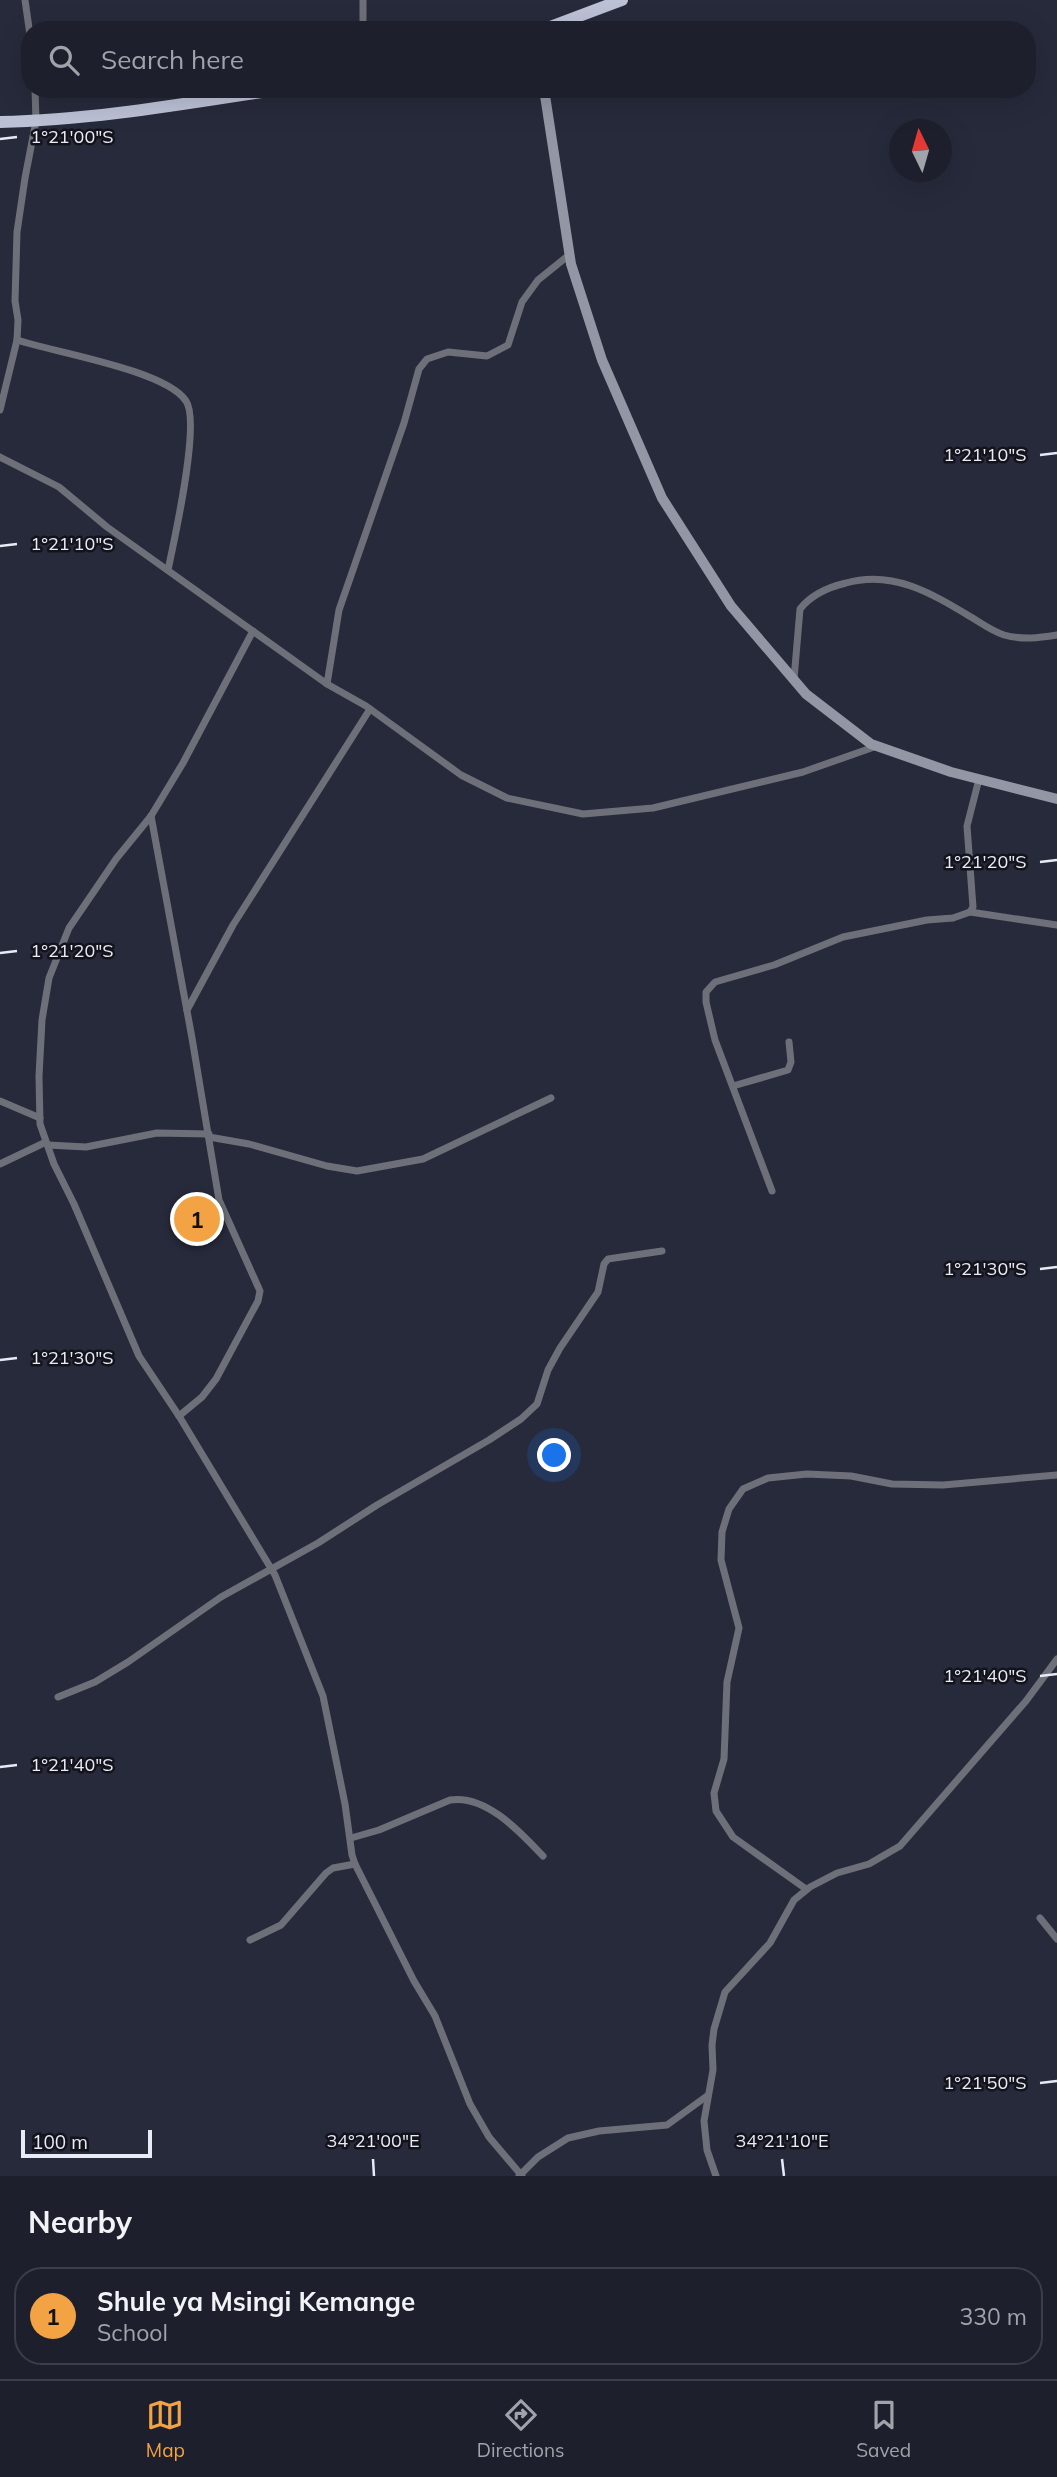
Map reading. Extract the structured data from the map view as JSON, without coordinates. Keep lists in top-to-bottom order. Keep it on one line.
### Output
{"scale_bar":"100 m","north":"top","page":{"search":"Search here","pins":"1","scale":"100 m","heading":"Nearby","list":[{"mark":"1","name":"Shule ya Msingi Kemange","note":"School","value":"330 m"}],"nav":["Map","Directions","Saved"]},"coordinates":["1°21'00\"S","1°21'10\"S","1°21'20\"S","1°21'30\"S","1°21'40\"S","1°21'50\"S","34°21'00\"E","34°21'10\"E"]}
